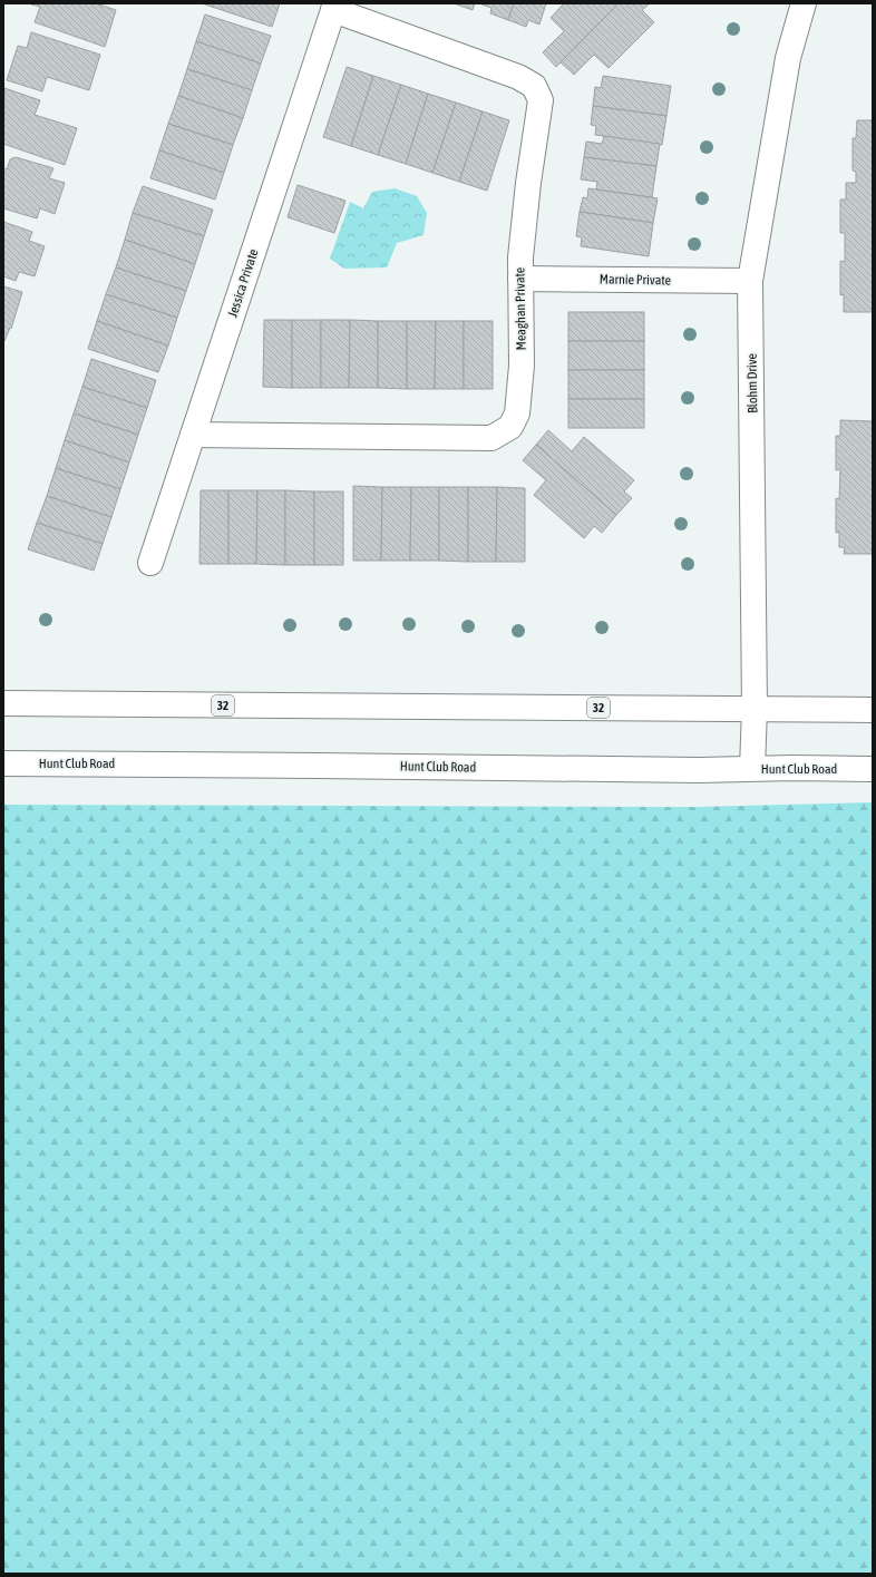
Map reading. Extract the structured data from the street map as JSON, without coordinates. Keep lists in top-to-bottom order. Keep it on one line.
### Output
{"streets":{"street":["Marnie Private","Jessica Private","Meaghan Private","Blohm Drive","32","Hunt Club Road"]},"crossings":[["Marnie Private","Meaghan Private"],["Marnie Private","Blohm Drive"],["Jessica Private","Meaghan Private"],["Blohm Drive","32"],["Blohm Drive","Hunt Club Road"]]}
